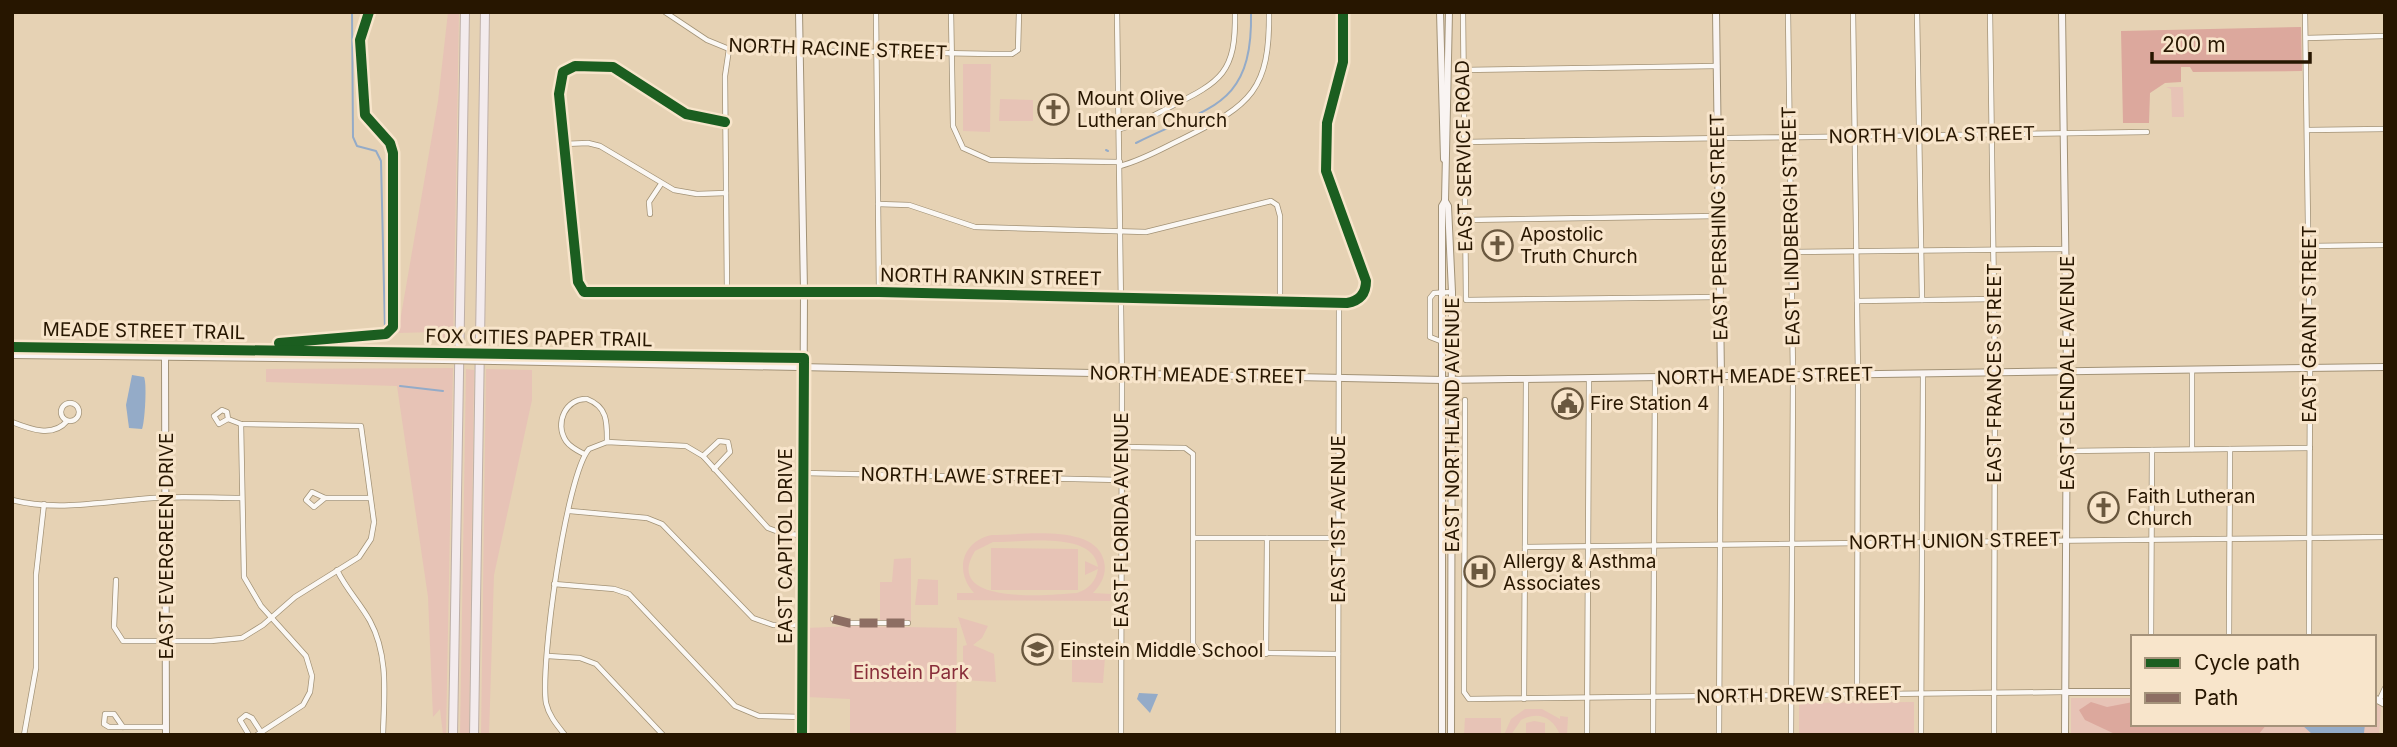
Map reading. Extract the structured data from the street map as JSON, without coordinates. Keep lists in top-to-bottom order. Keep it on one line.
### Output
{"streets":{"main road":["EAST PERSHING STREET","EAST GLENDALE AVENUE","NORTH MEADE STREET","EAST NORTHLAND AVENUE","EAST EVERGREEN DRIVE","EAST CAPITOL DRIVE","NORTH DREW STREET"],"street":["NORTH RACINE STREET","NORTH VIOLA STREET","EAST SERVICE ROAD","EAST LINDBERGH STREET","NORTH RANKIN STREET","EAST GRANT STREET","EAST FRANCES STREET","NORTH LAWE STREET","EAST 1ST AVENUE","EAST FLORIDA AVENUE","NORTH UNION STREET"],"cycle path":["MEADE STREET TRAIL"]},"crossings":[["NORTH RACINE STREET","EAST CAPITOL DRIVE"],["NORTH VIOLA STREET","EAST SERVICE ROAD"],["NORTH VIOLA STREET","EAST LINDBERGH STREET"],["NORTH VIOLA STREET","EAST PERSHING STREET"],["NORTH VIOLA STREET","EAST FRANCES STREET"],["NORTH VIOLA STREET","EAST GLENDALE AVENUE"],["EAST SERVICE ROAD","EAST PERSHING STREET"],["EAST LINDBERGH STREET","NORTH MEADE STREET"],["EAST LINDBERGH STREET","NORTH UNION STREET"],["EAST LINDBERGH STREET","NORTH DREW STREET"],["EAST PERSHING STREET","NORTH MEADE STREET"],["EAST PERSHING STREET","NORTH UNION STREET"],["EAST PERSHING STREET","NORTH DREW STREET"],["NORTH RANKIN STREET","EAST 1ST AVENUE"],["NORTH RANKIN STREET","EAST FLORIDA AVENUE"],["NORTH RANKIN STREET","EAST CAPITOL DRIVE"],["EAST GRANT STREET","NORTH MEADE STREET"],["EAST GRANT STREET","NORTH UNION STREET"],["EAST FRANCES STREET","NORTH MEADE STREET"],["EAST FRANCES STREET","NORTH UNION STREET"],["EAST FRANCES STREET","NORTH DREW STREET"],["EAST GLENDALE AVENUE","NORTH MEADE STREET"],["EAST GLENDALE AVENUE","NORTH UNION STREET"],["EAST GLENDALE AVENUE","NORTH DREW STREET"],["NORTH MEADE STREET","EAST NORTHLAND AVENUE"],["NORTH MEADE STREET","EAST 1ST AVENUE"],["NORTH MEADE STREET","EAST FLORIDA AVENUE"],["NORTH MEADE STREET","EAST EVERGREEN DRIVE"],["NORTH MEADE STREET","EAST CAPITOL DRIVE"],["NORTH LAWE STREET","EAST FLORIDA AVENUE"],["NORTH LAWE STREET","EAST CAPITOL DRIVE"]],"parks":["Einstein Park"],"places":{"church":["Mount Olive Lutheran Church","Apostolic Truth Church","Faith Lutheran Church"],"public building":["Fire Station 4"],"hospital":["Allergy & Asthma Associates"],"school or university":["Einstein Middle School"]},"legend":["Cycle path","Path"],"scale_bar":"200 m"}
